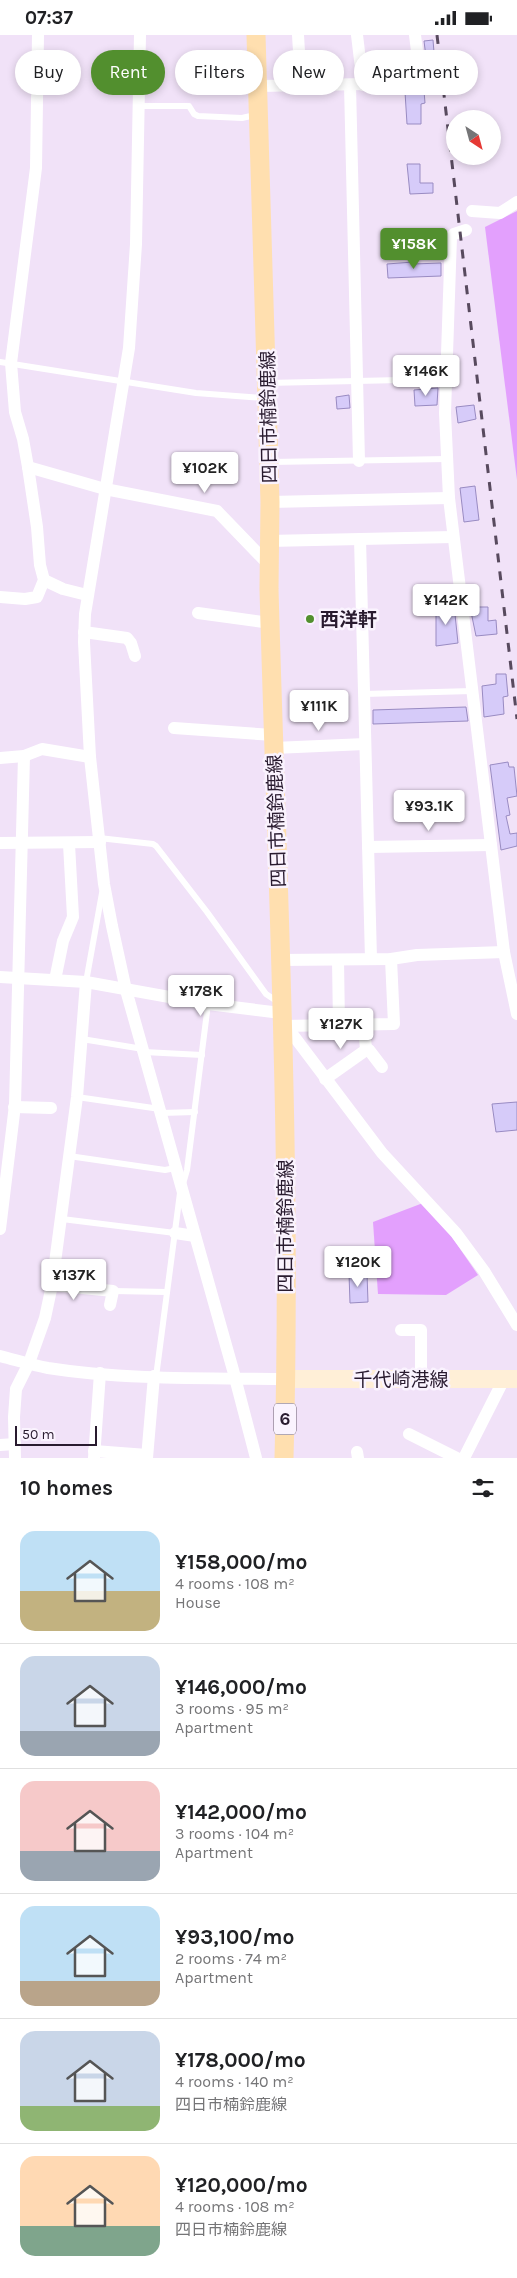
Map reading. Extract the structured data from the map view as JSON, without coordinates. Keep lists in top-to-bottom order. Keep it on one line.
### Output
{"streets":{"main road":["四日市楠鈴鹿線","千代崎港線","6"]},"crossings":[["四日市楠鈴鹿線","千代崎港線"]],"places":["西洋軒"],"scale_bar":"50 m","north":"bottom right","page":{"status":"07:37","chip":["Buy","Rent","Filters","New","Apartment"],"price":["¥158K","¥146K","¥102K","¥142K","¥111K","¥93.1K","¥178K","¥127K","¥120K","¥137K"],"scale":"50 m","heading":"10 homes","list":[{"name":"¥158,000/mo","note":"4 rooms · 108 m² · House"},{"name":"¥146,000/mo","note":"3 rooms · 95 m² · Apartment"},{"name":"¥142,000/mo","note":"3 rooms · 104 m² · Apartment"},{"name":"¥93,100/mo","note":"2 rooms · 74 m² · Apartment"},{"name":"¥178,000/mo","note":"4 rooms · 140 m² · 四日市楠鈴鹿線"},{"name":"¥120,000/mo","note":"4 rooms · 108 m² · 四日市楠鈴鹿線"}]}}
